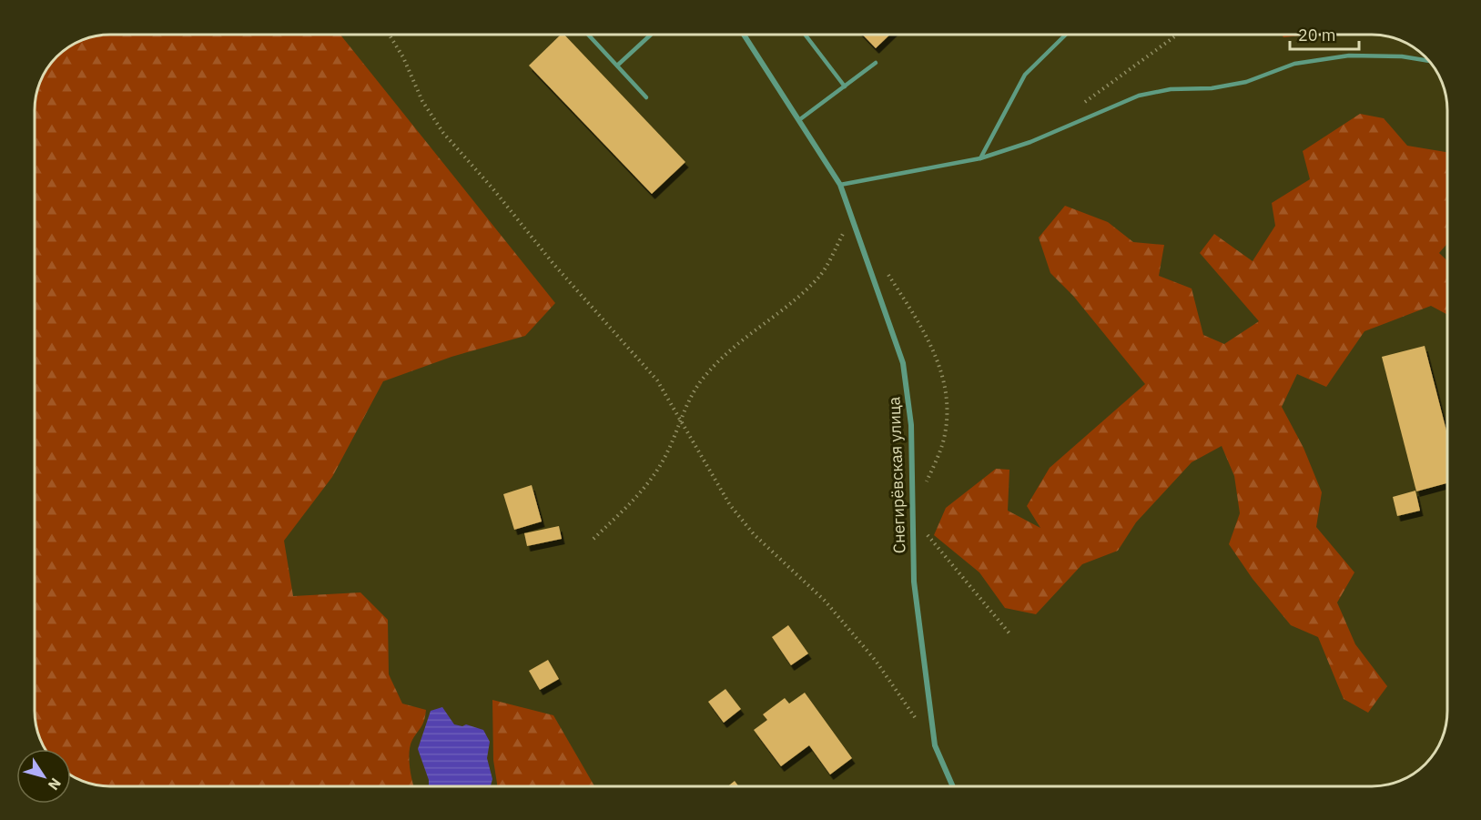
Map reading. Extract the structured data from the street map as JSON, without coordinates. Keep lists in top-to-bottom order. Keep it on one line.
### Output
{"streets":{"street":["Снегирёвская улица"]},"scale_bar":"20 m","north":"bottom right"}
